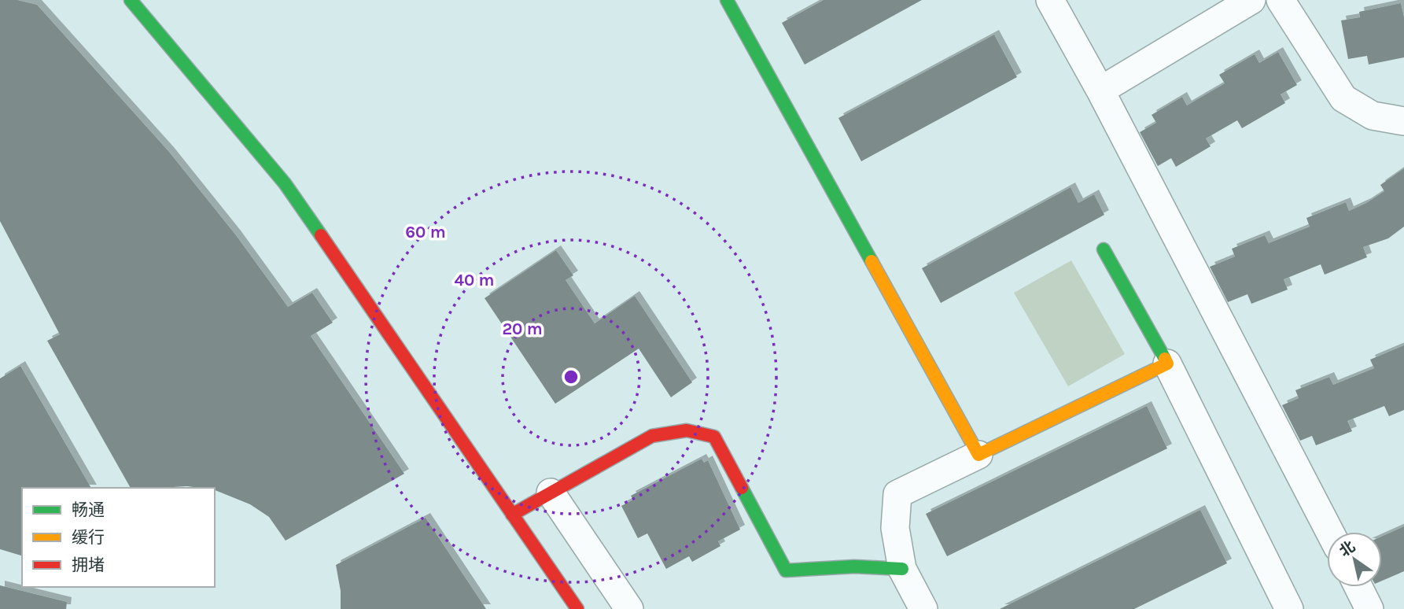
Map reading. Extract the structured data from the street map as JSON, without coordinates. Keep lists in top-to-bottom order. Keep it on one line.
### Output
{"legend":["畅通","缓行","拥堵"],"north":"top left","rings":["60 m","40 m","20 m"]}
